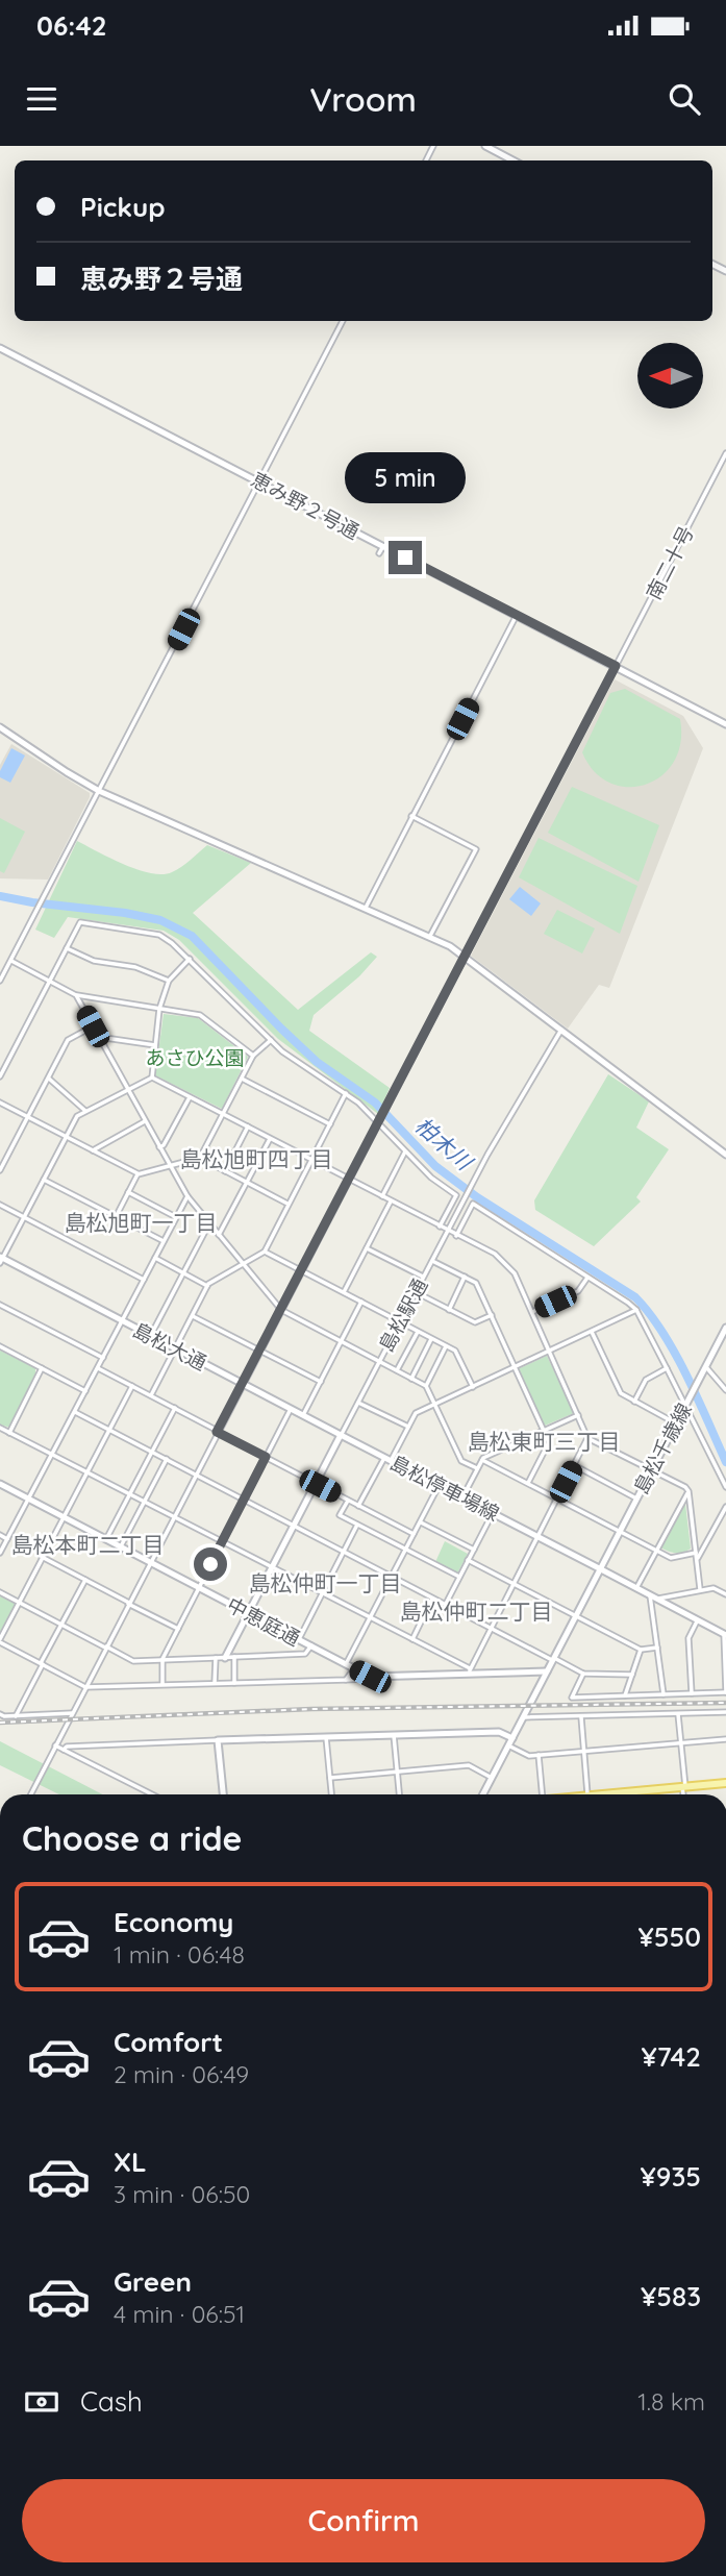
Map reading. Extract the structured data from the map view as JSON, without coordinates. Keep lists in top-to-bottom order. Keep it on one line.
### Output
{"streets":{"street":["恵み野２号通","南二十号","島松駅通","島松大通","島松千歳線","島松停車場線","中恵庭通"]},"crossings":[["恵み野２号通","南二十号"],["島松駅通","島松大通"],["島松駅通","島松停車場線"],["島松大通","島松停車場線"],["島松千歳線","島松停車場線"]],"districts":["島松旭町四丁目","島松旭町一丁目","島松東町三丁目","島松本町二丁目","島松仲町一丁目","島松仲町二丁目"],"water":["柏木川"],"parks":["あさひ公園"],"north":"left","page":{"status":"06:42","header":"Vroom","banner":["Pickup","恵み野２号通"],"bubble":"5 min","heading":"Choose a ride","list":[{"name":"Economy","note":"1 min · 06:48","value":"¥550"},{"name":"Comfort","note":"2 min · 06:49","value":"¥742"},{"name":"XL","note":"3 min · 06:50","value":"¥935"},{"name":"Green","note":"4 min · 06:51","value":"¥583"}],"pay":["Cash","1.8 km"],"buttons":"Confirm"}}
